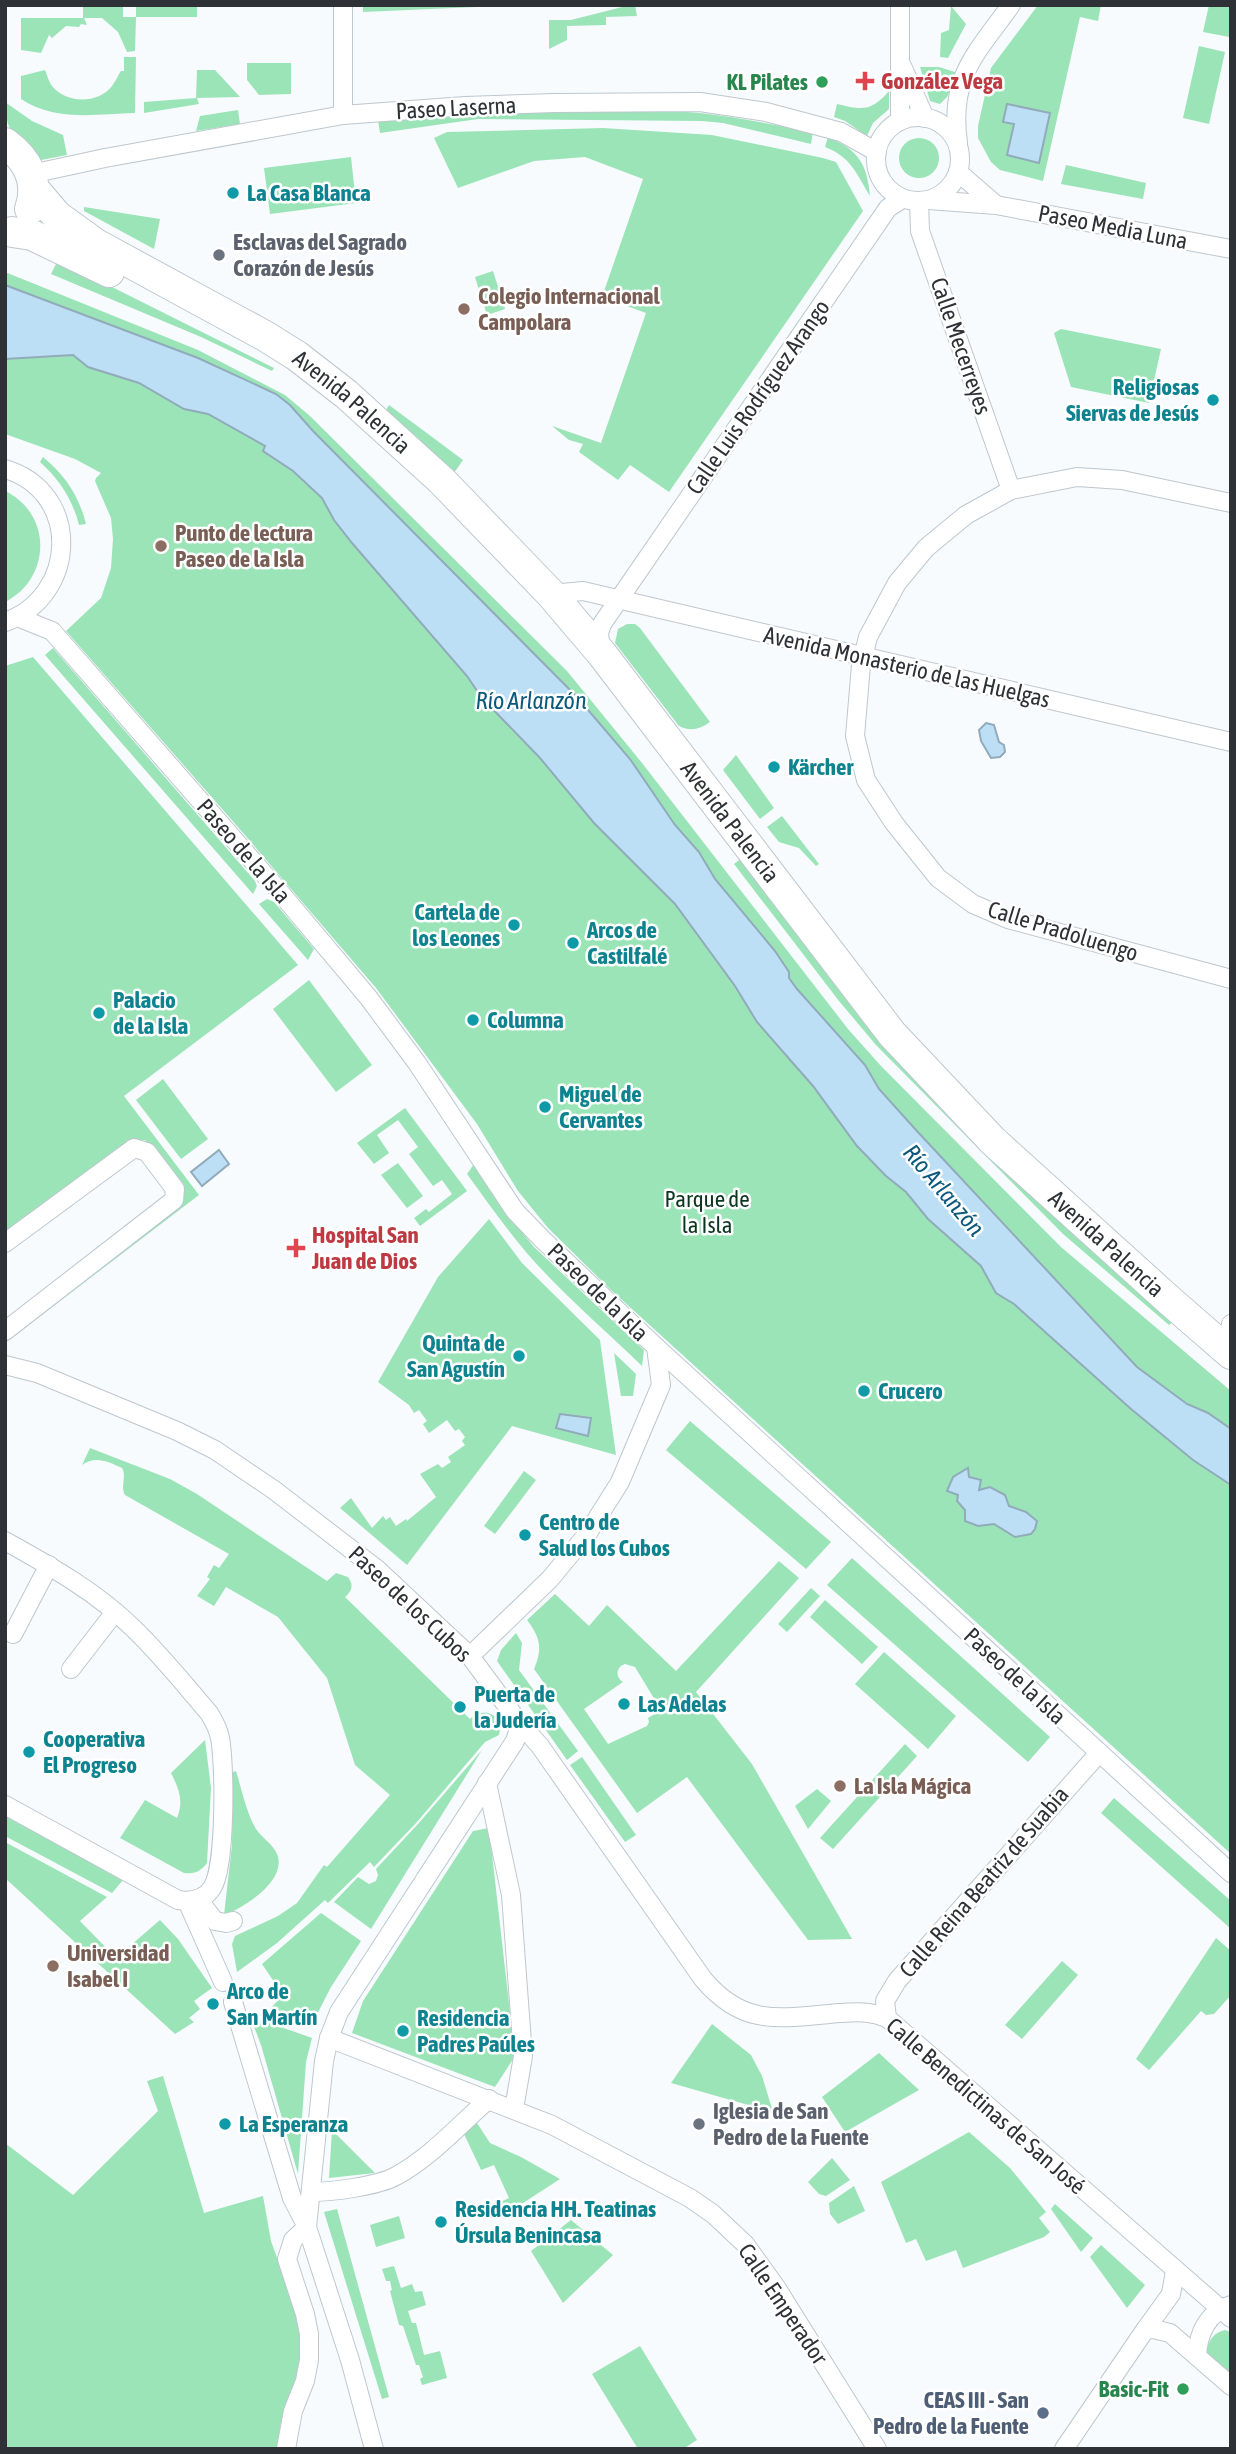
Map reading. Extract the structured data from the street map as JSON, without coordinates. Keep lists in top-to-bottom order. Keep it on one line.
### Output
{"streets":{"highway":["Avenida Palencia"],"street":["Paseo Laserna","Paseo Media Luna","Calle Mecerreyes","Calle Luis Rodríguez Arango","Avenida Monasterio de las Huelgas","Paseo de la Isla","Calle Pradoluengo","Paseo de los Cubos","Calle Reina Beatriz de Suabia","Calle Benedictinas de San José","Calle Emperador"]},"crossings":[["Paseo Laserna","Paseo Media Luna"],["Paseo Laserna","Calle Mecerreyes"],["Paseo Laserna","Calle Luis Rodríguez Arango"],["Paseo Laserna","Avenida Palencia"],["Paseo Media Luna","Calle Mecerreyes"],["Paseo Media Luna","Calle Luis Rodríguez Arango"],["Calle Mecerreyes","Calle Luis Rodríguez Arango"],["Calle Mecerreyes","Calle Pradoluengo"],["Calle Luis Rodríguez Arango","Avenida Palencia"],["Calle Luis Rodríguez Arango","Avenida Monasterio de las Huelgas"],["Avenida Palencia","Avenida Monasterio de las Huelgas"],["Avenida Monasterio de las Huelgas","Calle Pradoluengo"],["Paseo de la Isla","Calle Reina Beatriz de Suabia"],["Paseo de los Cubos","Calle Benedictinas de San José"],["Calle Reina Beatriz de Suabia","Calle Benedictinas de San José"]],"water":["Río Arlanzón"],"parks":["Parque de la Isla"],"places":{"health":["González Vega","Hospital San Juan de Dios"],"other":["KL Pilates","La Casa Blanca","Esclavas del Sagrado Corazón de Jesús","Colegio Internacional Campolara","Religiosas Siervas de Jesús","Punto de lectura Paseo de la Isla","Kärcher","Cartela de los Leones","Arcos de Castilfalé","Palacio de la Isla","Columna","Miguel de Cervantes","Quinta de San Agustín","Crucero","Centro de Salud los Cubos","Las Adelas","Puerta de la Judería","Cooperativa El Progreso","La Isla Mágica","Universidad Isabel I","Arco de San Martín","Residencia Padres Paúles","La Esperanza","Iglesia de San Pedro de la Fuente","Residencia HH. Teatinas Úrsula Benincasa","Basic-Fit","CEAS III - San Pedro de la Fuente"]}}
